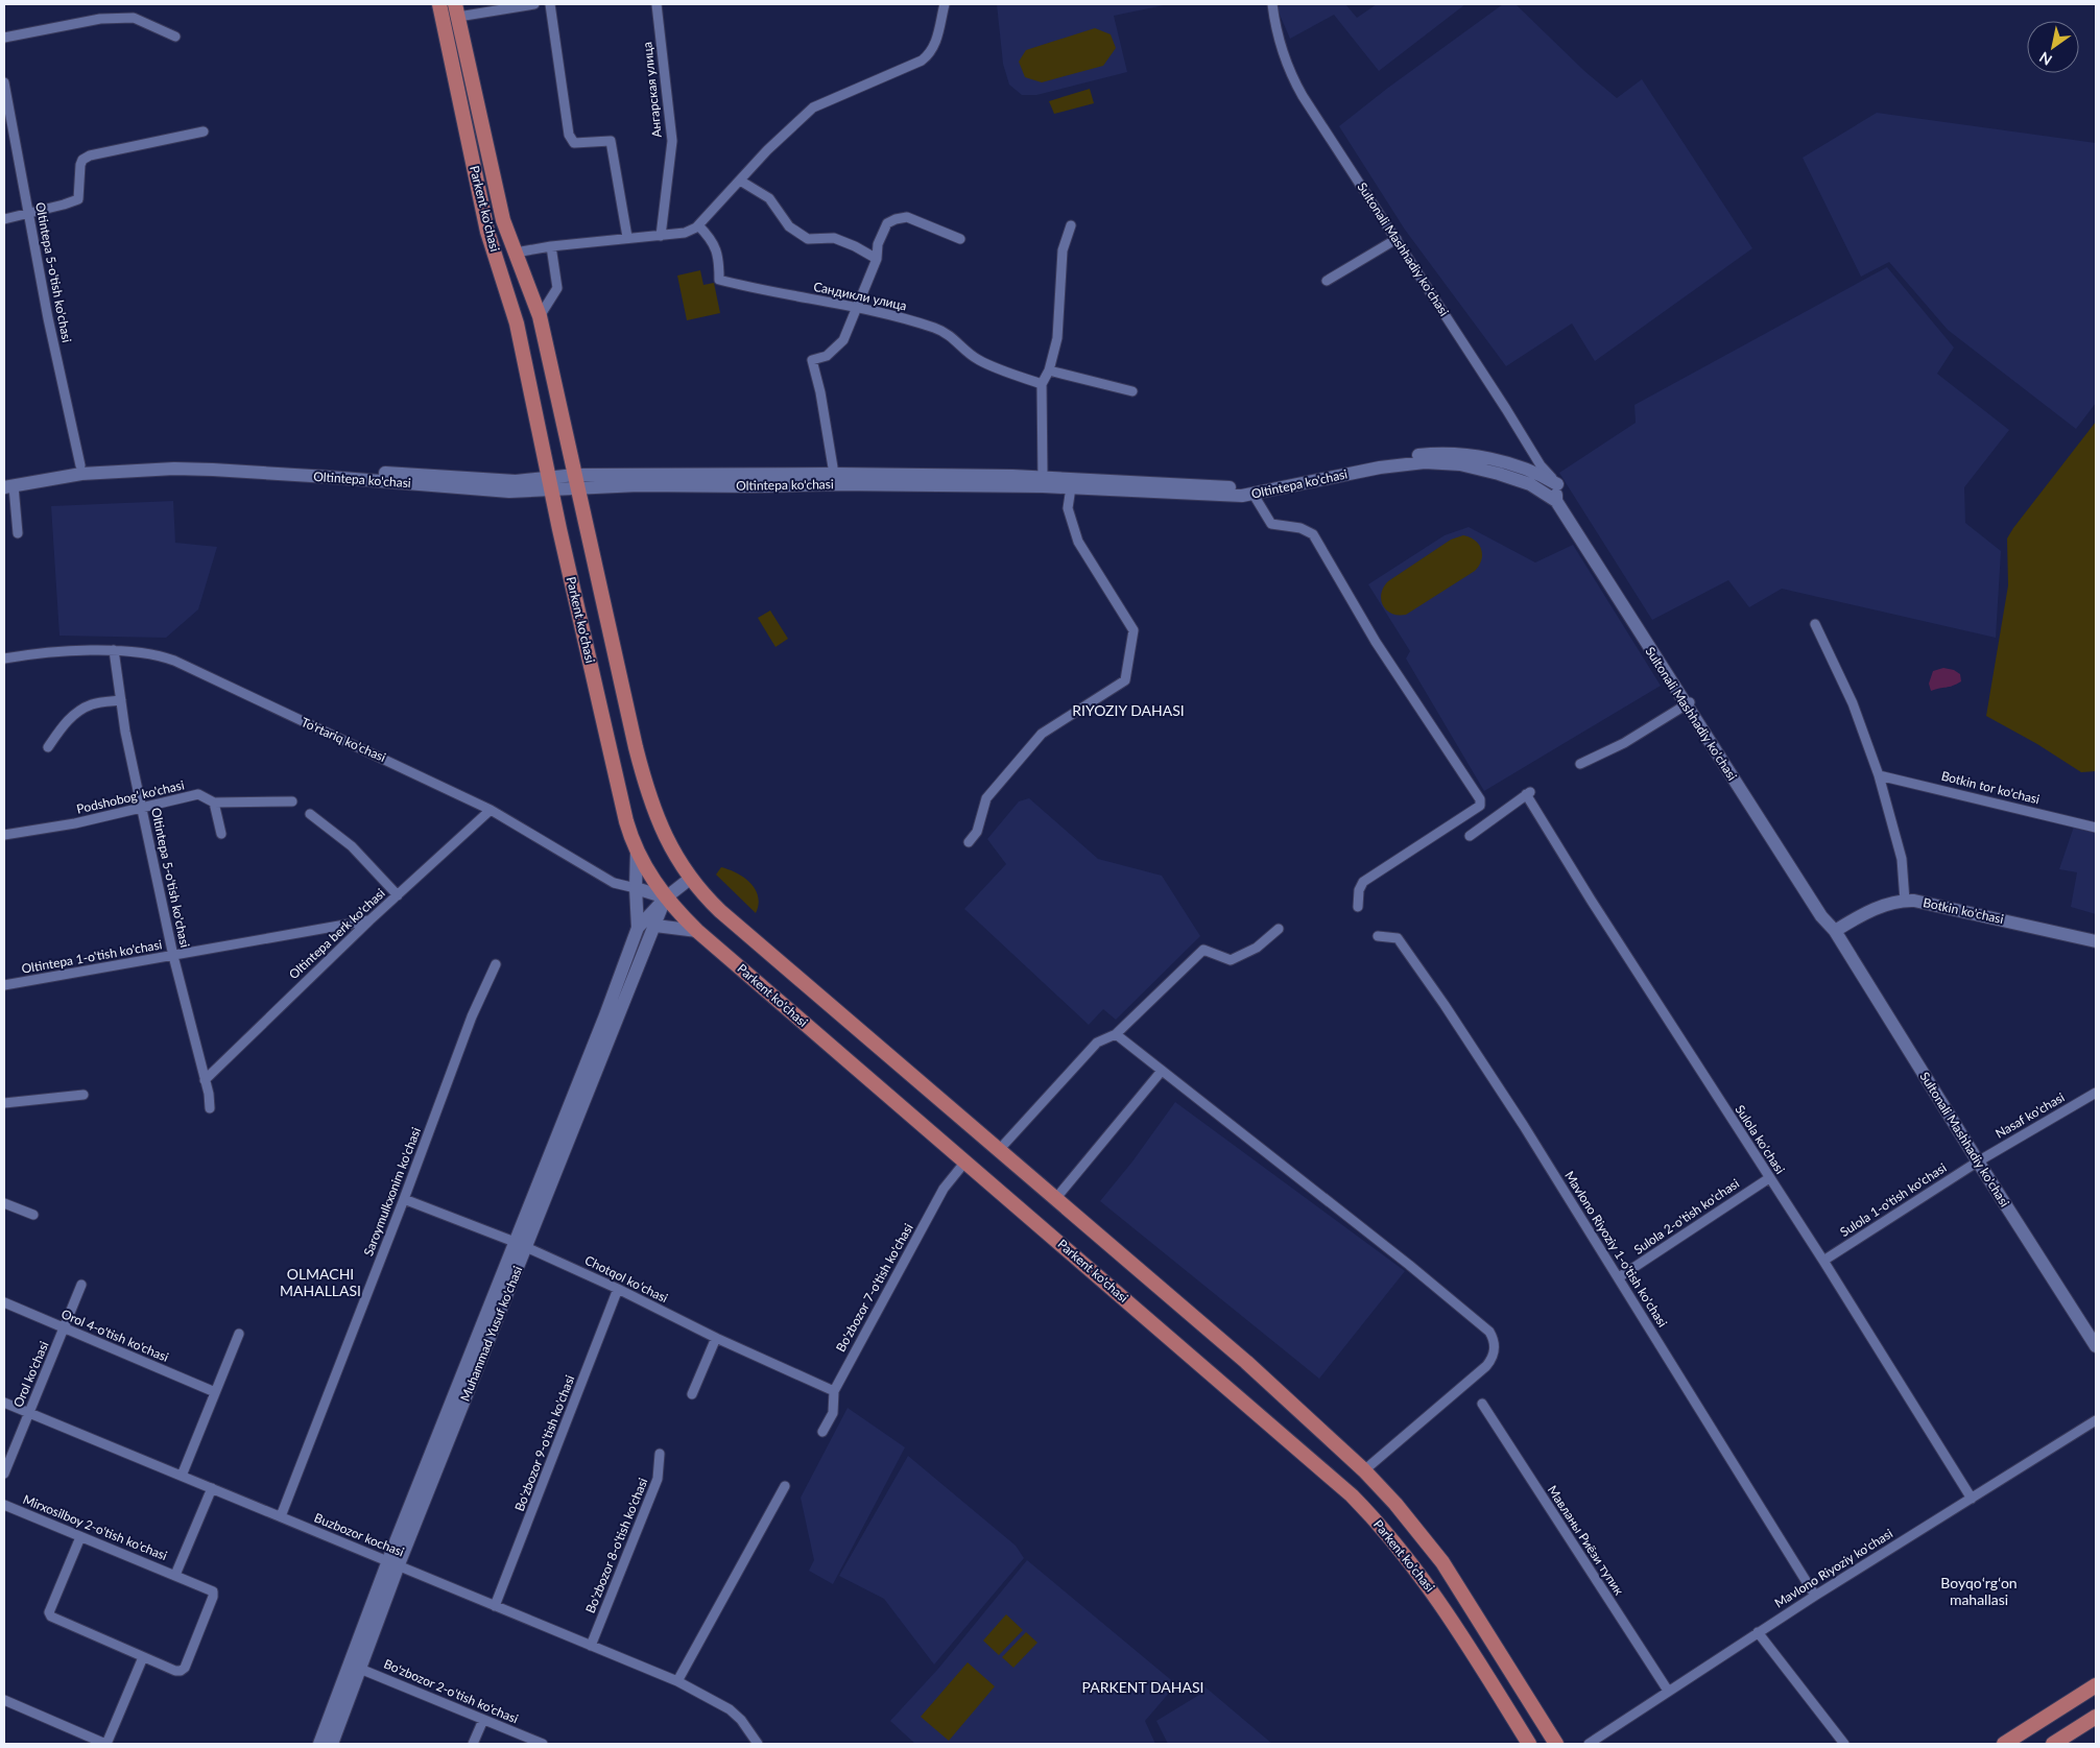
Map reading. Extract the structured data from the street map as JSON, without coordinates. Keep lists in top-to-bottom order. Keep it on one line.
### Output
{"streets":{"main road":["Parkent ko'chasi"],"street":["Ангарская улица","Sultonali Mashhadiy ko'chasi","Oltintepa 5-o'tish ko'chasi","Сандикли улица","Oltintepa ko'chasi","To'rtariq ko'chasi","Botkin tor ko'chasi","Podshobog' ko'chasi","Botkin ko'chasi","Oltintepa berk ko'chasi","Oltintepa 1-o'tish ko'chasi","Nasaf ko'chasi","Sulola ko'chasi","Saroymulkxonim ko'chasi","Sulola 1-o'tish ko'chasi","Sulola 2-o'tish ko'chasi","Mavlono Riyoziy 1-o'tish ko'chasi","Chotqol koʻchasi","Bo'zbozor 7-o'tish ko'chasi","Muhammad Yusuf ko'chasi","Orol 4-o'tish ko'chasi","Orol ko'chasi","Bo'zbozor 9-o'tish ko'chasi","Mirxosilboy 2-o'tish ko'chasi","Buzbozor kochasi","Мавланы Риёзи тупик","Bo'zbozor 8-o'tish ko'chasi","Mavlono Riyoziy ko'chasi","Bo'zbozor 2-o'tish ko'chasi"]},"crossings":[["Parkent ko'chasi","Oltintepa ko'chasi"],["Parkent ko'chasi","To'rtariq ko'chasi"],["Parkent ko'chasi","Bo'zbozor 7-o'tish ko'chasi"],["Parkent ko'chasi","Muhammad Yusuf ko'chasi"],["Sultonali Mashhadiy ko'chasi","Oltintepa ko'chasi"],["Sultonali Mashhadiy ko'chasi","Botkin ko'chasi"],["Sultonali Mashhadiy ko'chasi","Nasaf ko'chasi"],["Sultonali Mashhadiy ko'chasi","Sulola 1-o'tish ko'chasi"],["Oltintepa 5-o'tish ko'chasi","Oltintepa ko'chasi"],["Oltintepa 5-o'tish ko'chasi","To'rtariq ko'chasi"],["Oltintepa 5-o'tish ko'chasi","Podshobog' ko'chasi"],["Oltintepa 5-o'tish ko'chasi","Oltintepa berk ko'chasi"],["Oltintepa 5-o'tish ko'chasi","Oltintepa 1-o'tish ko'chasi"],["To'rtariq ko'chasi","Oltintepa berk ko'chasi"],["To'rtariq ko'chasi","Muhammad Yusuf ko'chasi"],["Oltintepa berk ko'chasi","Oltintepa 1-o'tish ko'chasi"],["Nasaf ko'chasi","Sulola 1-o'tish ko'chasi"],["Sulola ko'chasi","Sulola 1-o'tish ko'chasi"],["Sulola ko'chasi","Sulola 2-o'tish ko'chasi"],["Sulola ko'chasi","Mavlono Riyoziy ko'chasi"],["Saroymulkxonim ko'chasi","Chotqol koʻchasi"],["Saroymulkxonim ko'chasi","Buzbozor kochasi"],["Sulola 2-o'tish ko'chasi","Mavlono Riyoziy 1-o'tish ko'chasi"],["Mavlono Riyoziy 1-o'tish ko'chasi","Mavlono Riyoziy ko'chasi"],["Chotqol koʻchasi","Bo'zbozor 7-o'tish ko'chasi"],["Chotqol koʻchasi","Muhammad Yusuf ko'chasi"],["Chotqol koʻchasi","Bo'zbozor 9-o'tish ko'chasi"],["Muhammad Yusuf ko'chasi","Buzbozor kochasi"],["Muhammad Yusuf ko'chasi","Bo'zbozor 2-o'tish ko'chasi"],["Orol 4-o'tish ko'chasi","Orol ko'chasi"],["Orol ko'chasi","Buzbozor kochasi"],["Bo'zbozor 9-o'tish ko'chasi","Buzbozor kochasi"],["Mirxosilboy 2-o'tish ko'chasi","Buzbozor kochasi"],["Buzbozor kochasi","Bo'zbozor 8-o'tish ko'chasi"],["Мавланы Риёзи тупик","Mavlono Riyoziy ko'chasi"]],"districts":["RIYOZIY DAHASI","OLMACHI MAHALLASI","Boyqoʻrgʻon mahallasi","PARKENT DAHASI"],"north":"bottom left"}
